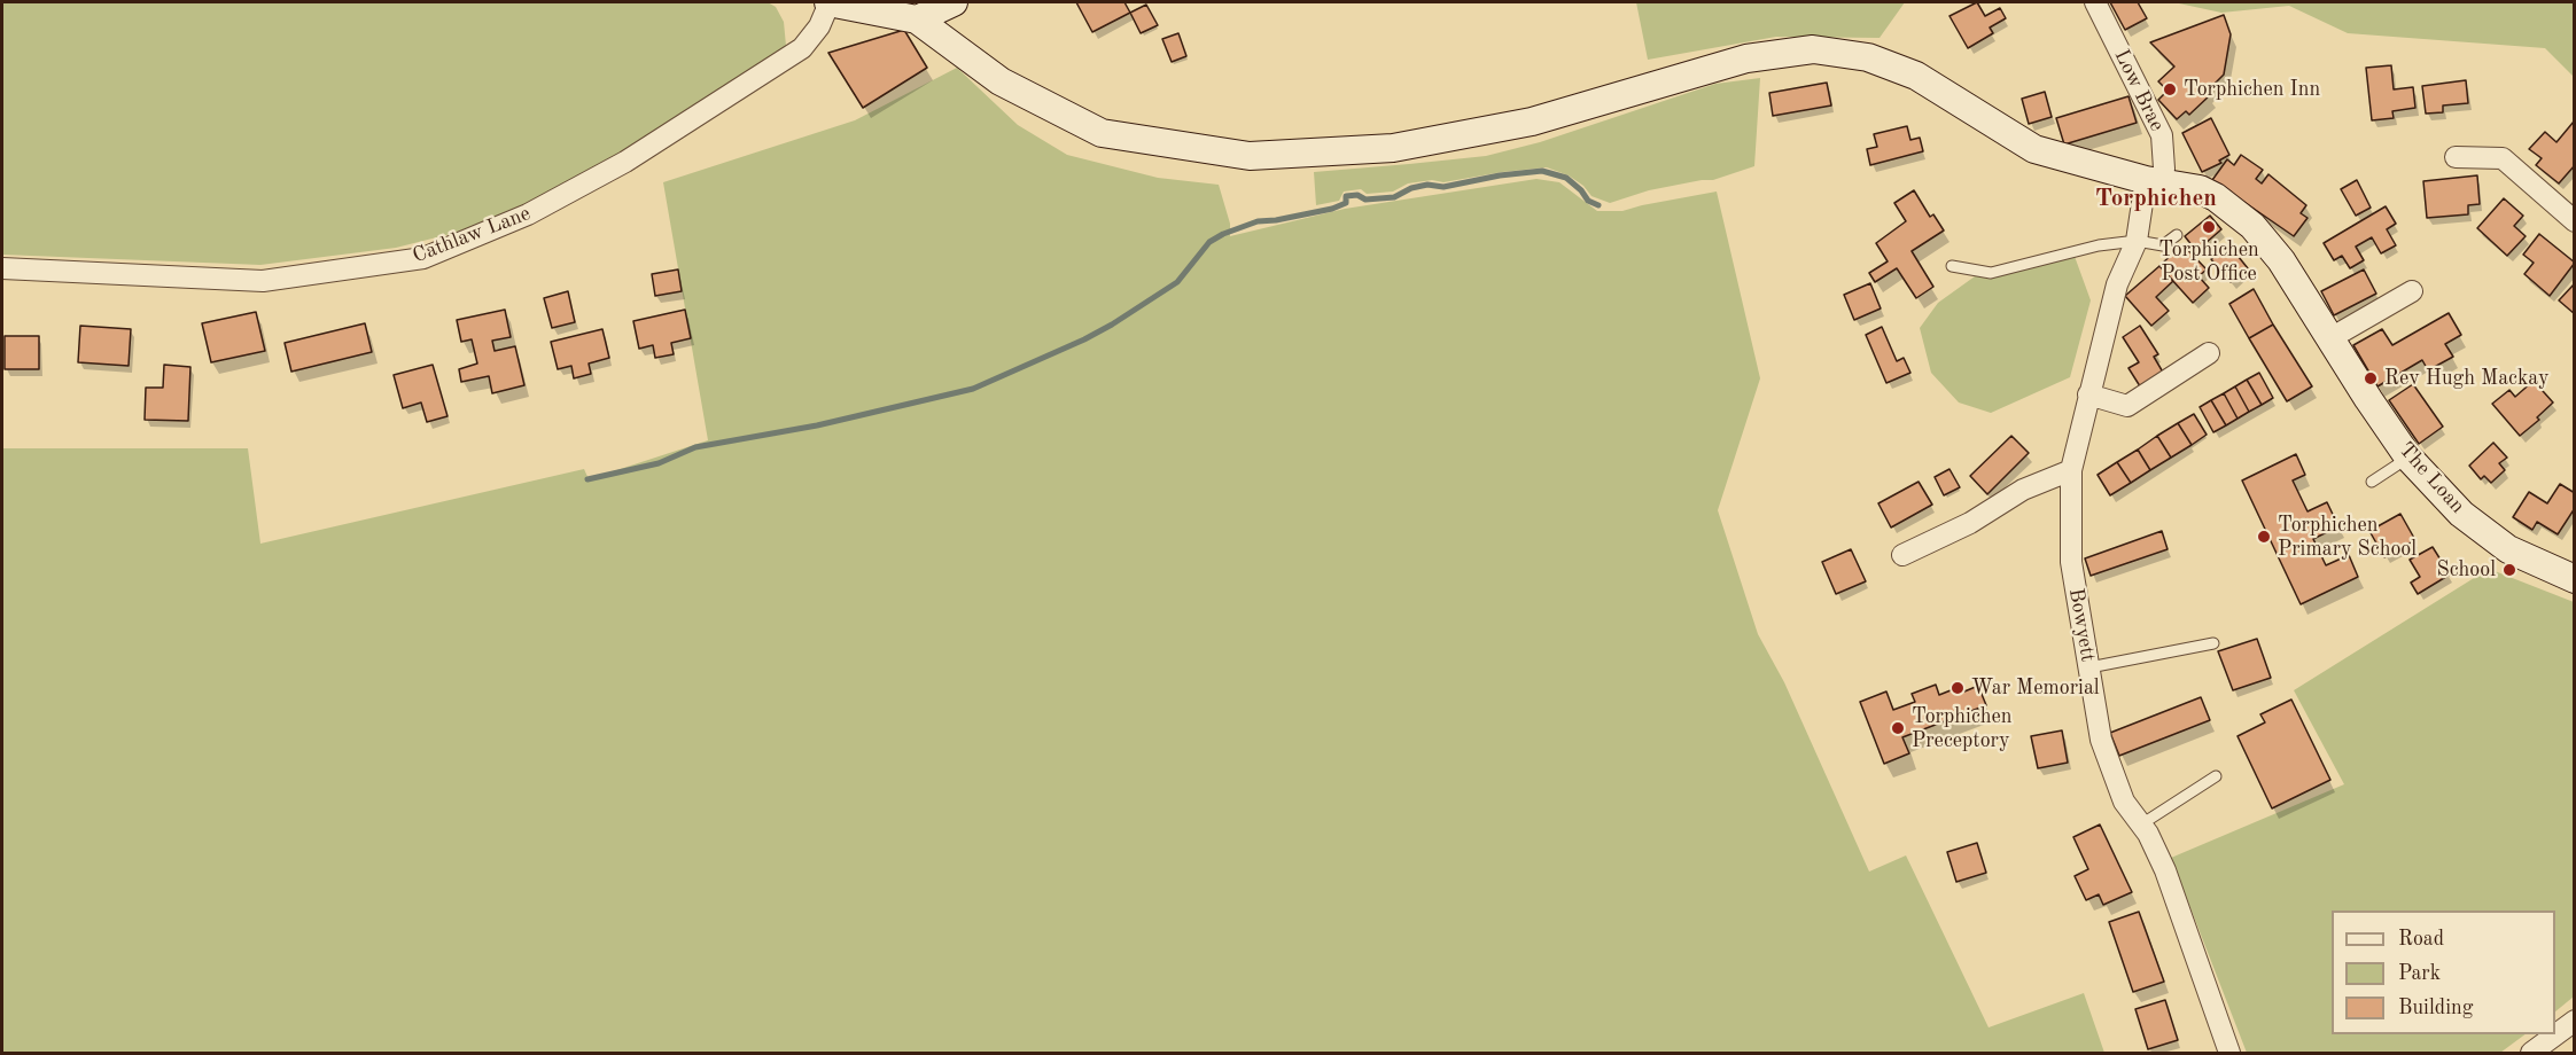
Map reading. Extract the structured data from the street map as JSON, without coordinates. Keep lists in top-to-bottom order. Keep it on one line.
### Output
{"streets":{"main road":["The Loan"],"street":["Low Brae","Cathlaw Lane","Bowyett"]},"crossings":[["Low Brae","The Loan"],["Low Brae","Bowyett"],["The Loan","Bowyett"]],"districts":["Torphichen"],"places":["Torphichen Inn","Torphichen Post Office","Rev Hugh Mackay","Torphichen Primary School","School","War Memorial","Torphichen Preceptory"],"legend":["Road","Park","Building"]}
